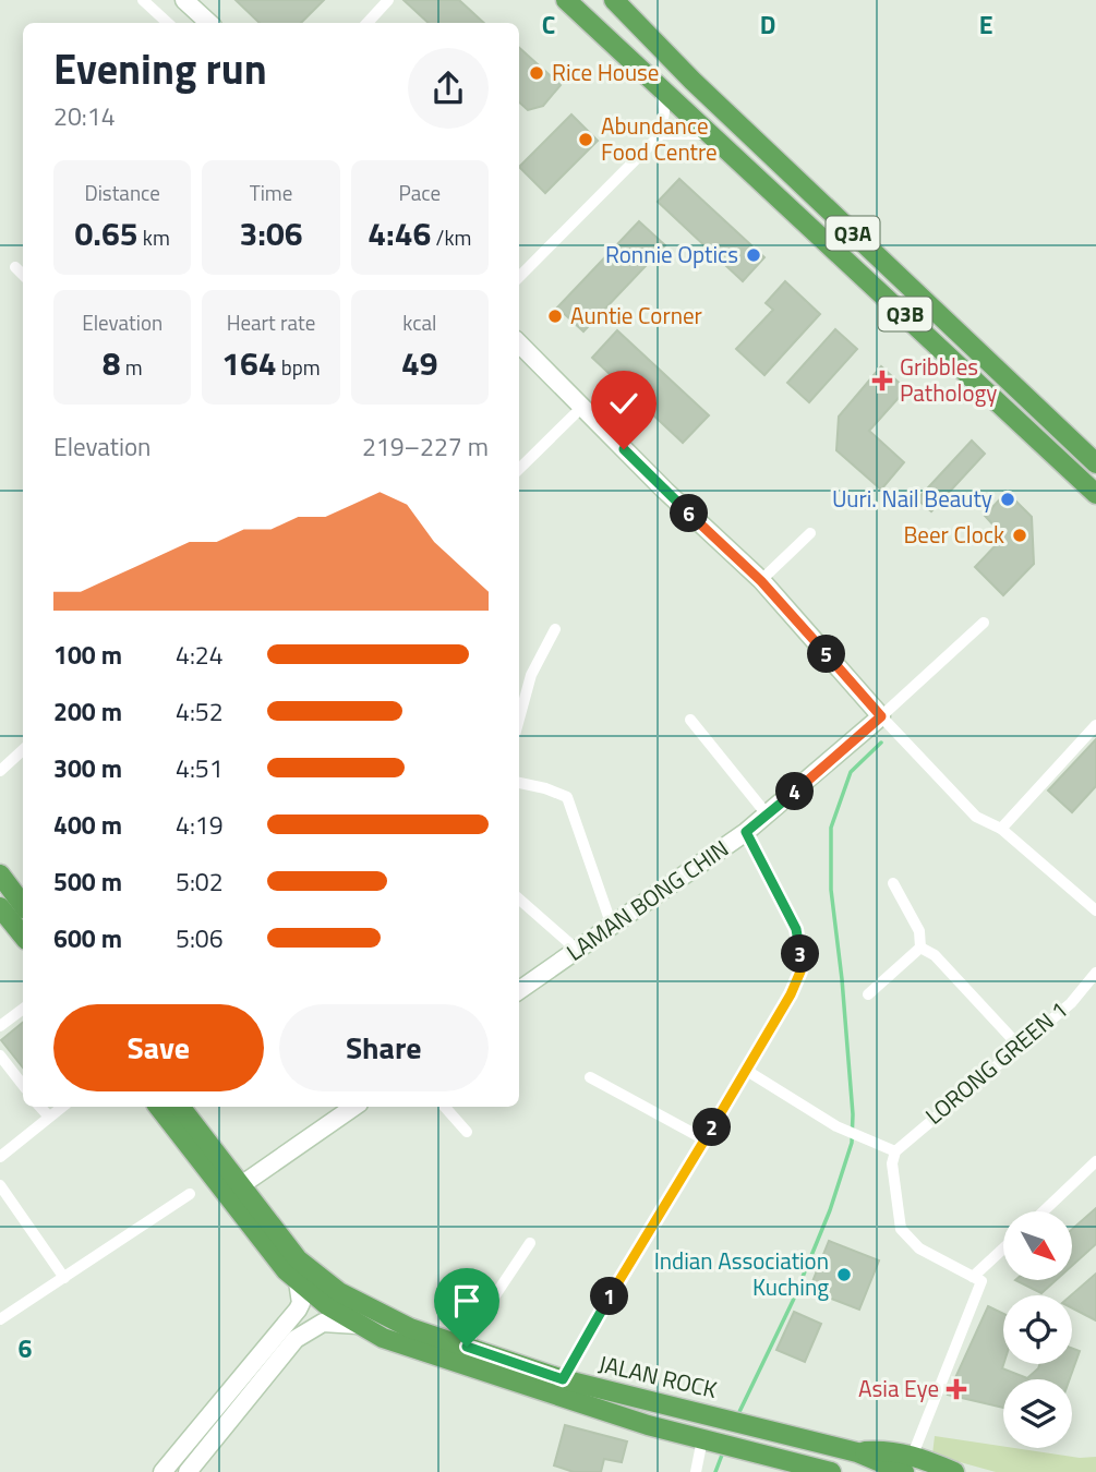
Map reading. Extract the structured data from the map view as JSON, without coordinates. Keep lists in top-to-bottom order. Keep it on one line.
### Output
{"streets":{"main road":["Q3A","Q3B","JALAN ROCK"],"street":["LAMAN BONG CHIN","LORONG GREEN 1"]},"places":{"other":["Rice House","Abundance Food Centre","Ronnie Optics","Auntie Corner","Uuri. Nail Beauty","Beer Clock","Indian Association Kuching"],"health":["Gribbles Pathology","Asia Eye"]},"north":"bottom right","page":{"heading":["Evening run","20:14"],"stats":[["Distance","0.65 km"],["Time","3:06"],["Pace","4:46 /km"],["Elevation","8 m"],["Heart rate","164 bpm"],["kcal","49"]],"chart":["Elevation","219–227 m"],"pins":["6","5","4","3","2","1"],"list":[{"name":"100 m","note":"4:24"},{"name":"200 m","note":"4:52"},{"name":"300 m","note":"4:51"},{"name":"400 m","note":"4:19"},{"name":"500 m","note":"5:02"},{"name":"600 m","note":"5:06"}],"buttons":["Save","Share"]},"grid":{"columns":["C","D","E"],"rows":["6"]}}
